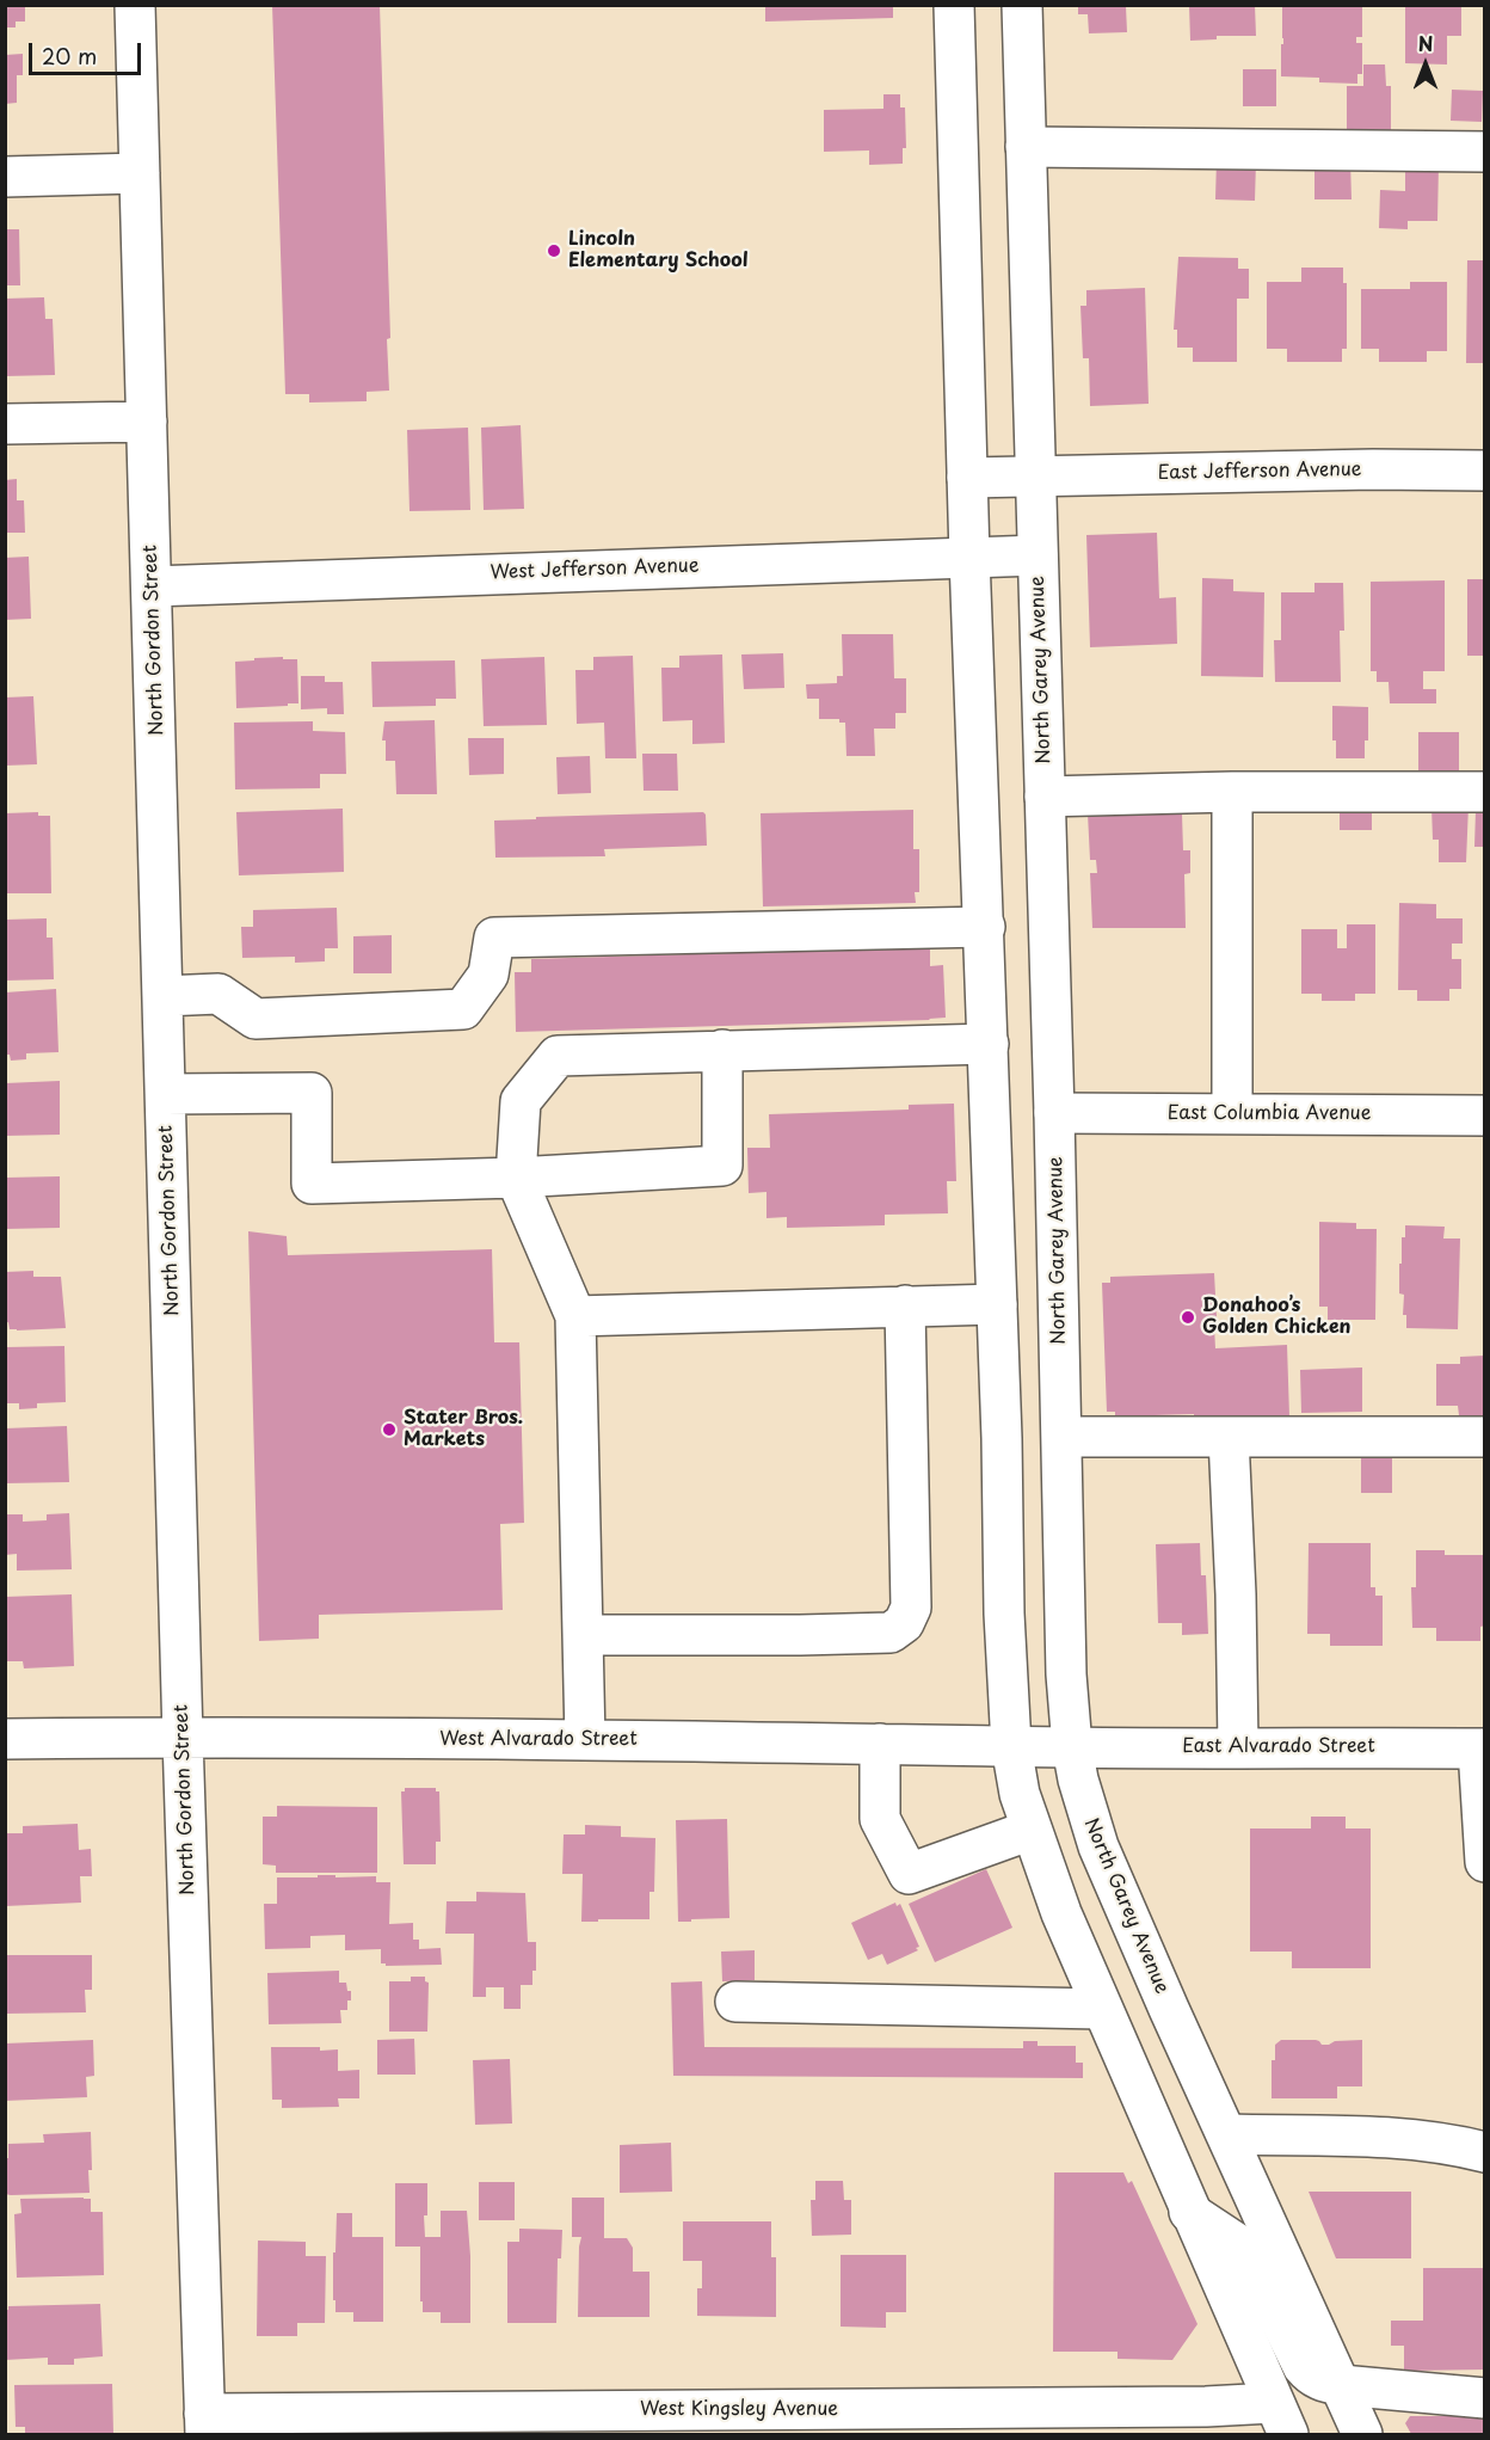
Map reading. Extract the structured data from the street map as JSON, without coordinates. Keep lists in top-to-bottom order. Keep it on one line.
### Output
{"streets":{"street":["East Jefferson Avenue","West Jefferson Avenue","North Gordon Street","North Garey Avenue","East Columbia Avenue","West Alvarado Street","East Alvarado Street","West Kingsley Avenue"]},"crossings":[["East Jefferson Avenue","North Garey Avenue"],["West Jefferson Avenue","North Gordon Street"],["West Jefferson Avenue","North Garey Avenue"],["North Gordon Street","West Alvarado Street"],["North Gordon Street","West Kingsley Avenue"],["North Garey Avenue","East Columbia Avenue"],["North Garey Avenue","West Alvarado Street"],["North Garey Avenue","East Alvarado Street"],["West Alvarado Street","East Alvarado Street"]],"places":["Lincoln Elementary School","Donahoo’s Golden Chicken","Stater Bros. Markets"],"scale_bar":"20 m","north":"top"}
